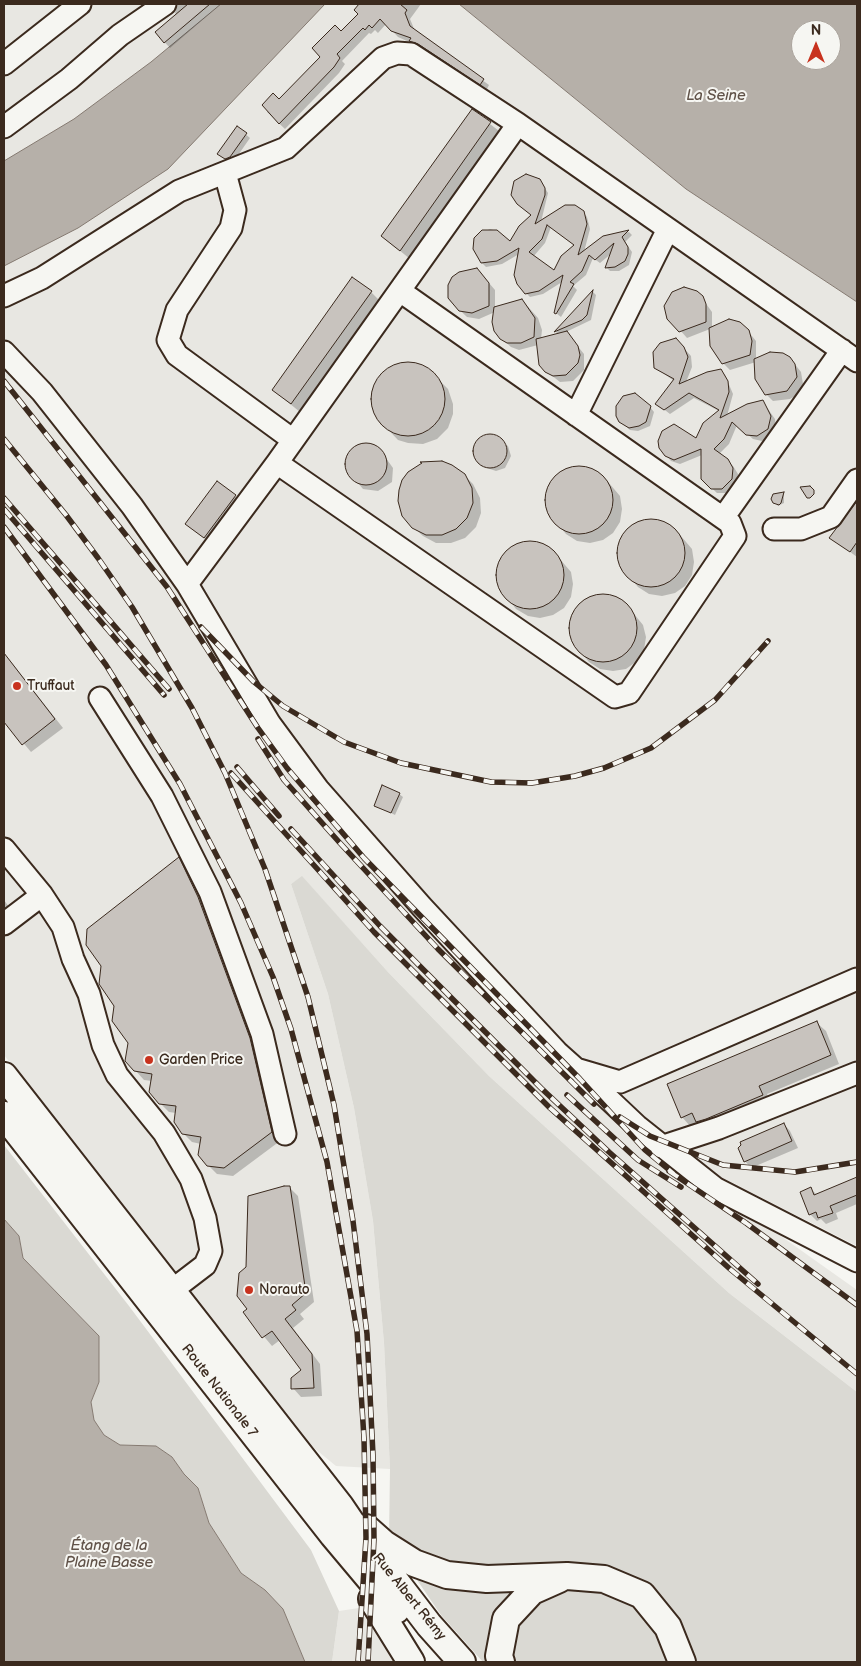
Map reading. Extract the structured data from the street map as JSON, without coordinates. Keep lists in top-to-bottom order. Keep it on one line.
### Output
{"streets":{"main road":["Route Nationale 7","Rue Albert Rémy"]},"crossings":[["Route Nationale 7","Rue Albert Rémy"]],"water":["La Seine","Étang de la Plaine Basse"],"places":["Truffaut","Garden Price","Norauto"],"north":"top"}
